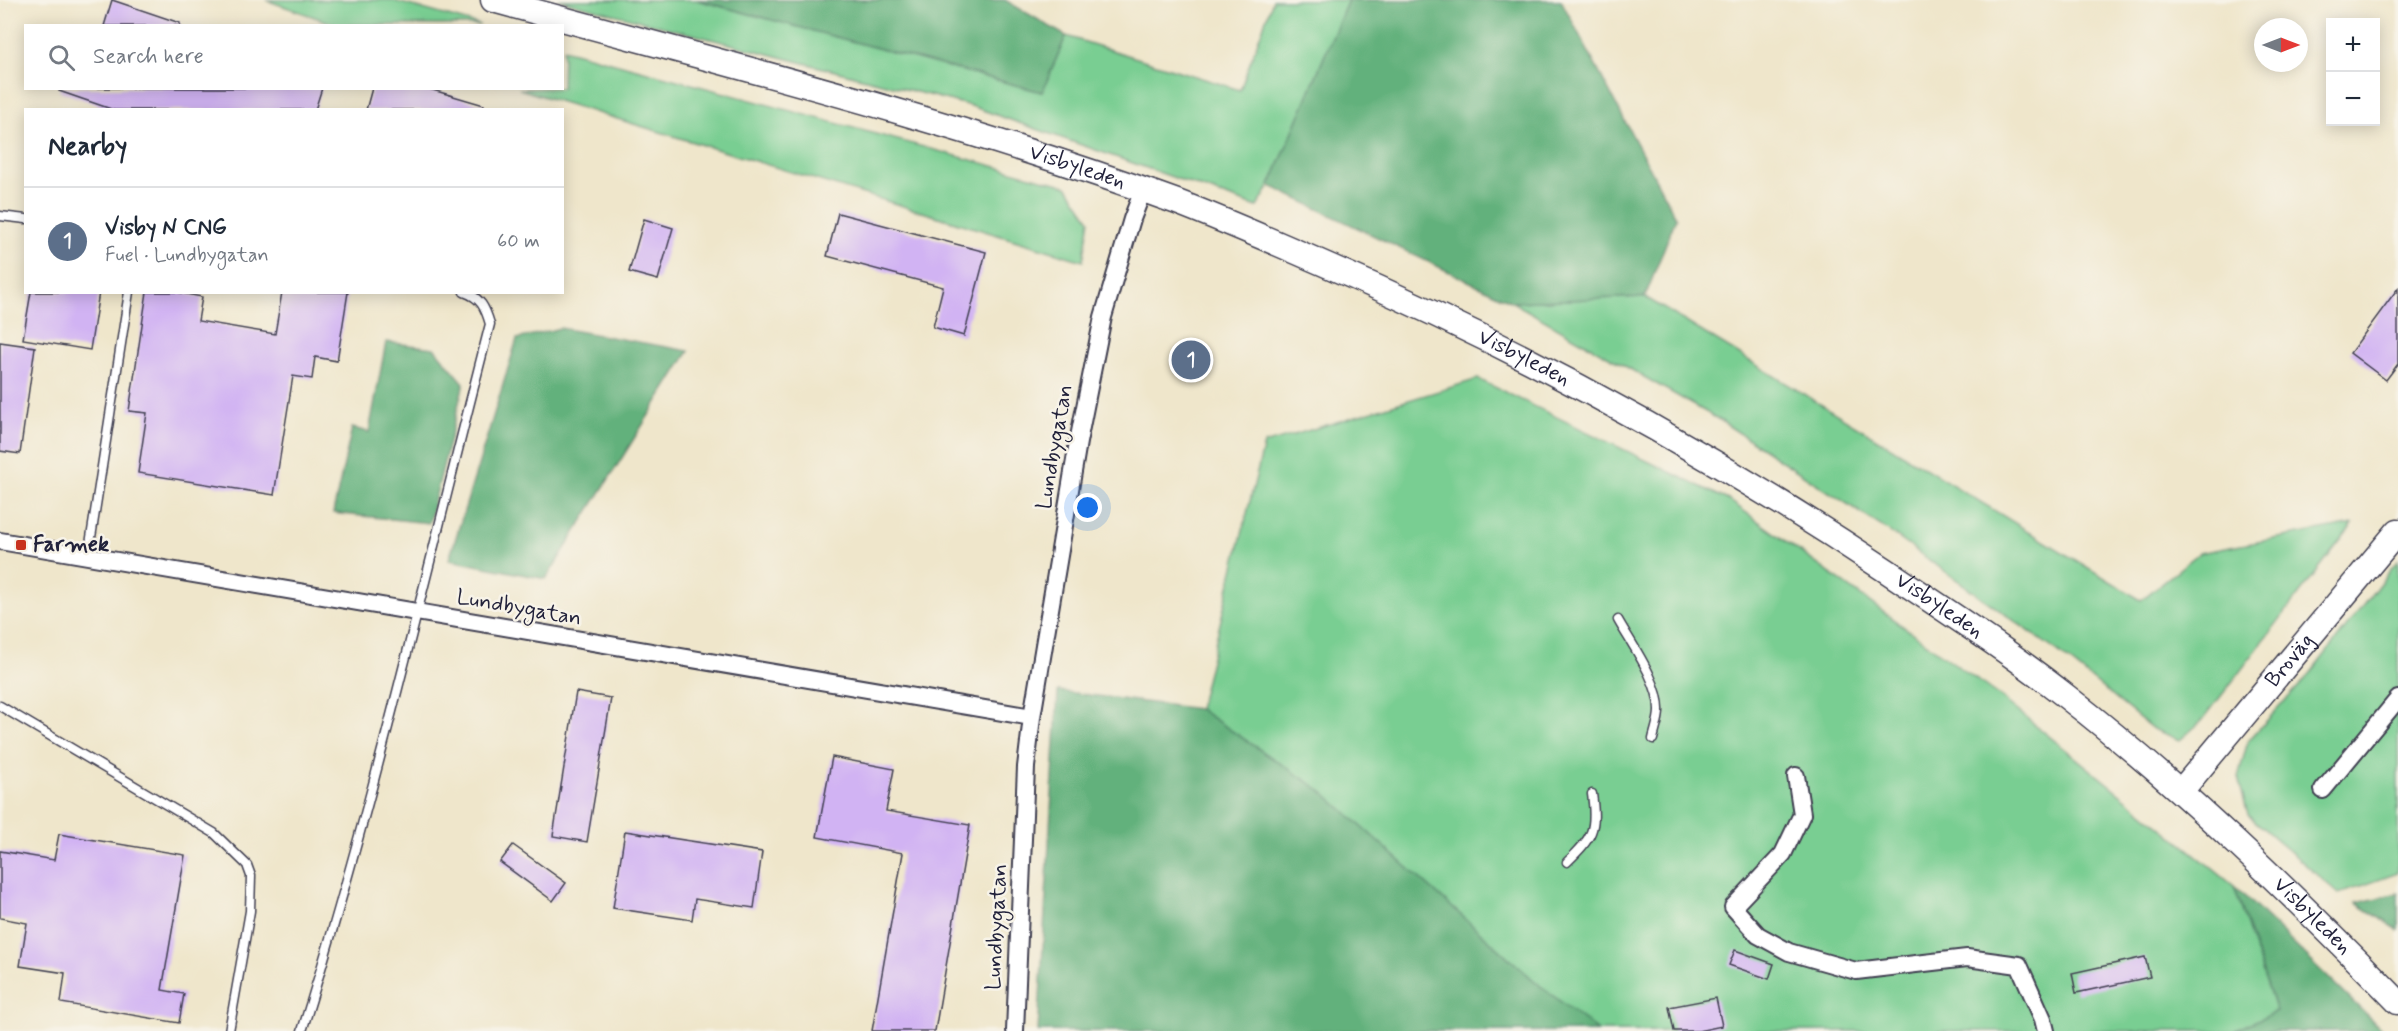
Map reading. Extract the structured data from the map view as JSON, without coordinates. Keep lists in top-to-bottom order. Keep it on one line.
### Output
{"streets":{"main road":["Visbyleden","Broväg"],"street":["Lundbygatan"]},"crossings":[["Visbyleden","Lundbygatan"],["Visbyleden","Broväg"]],"places":{"transit":["Farmek"]},"north":"right","page":{"map_buttons":["+","−"],"search":"Search here","heading":"Nearby","list":[{"mark":"1","name":"Visby N CNG","note":"Fuel · Lundbygatan","value":"60 m"}],"pins":"1"}}
